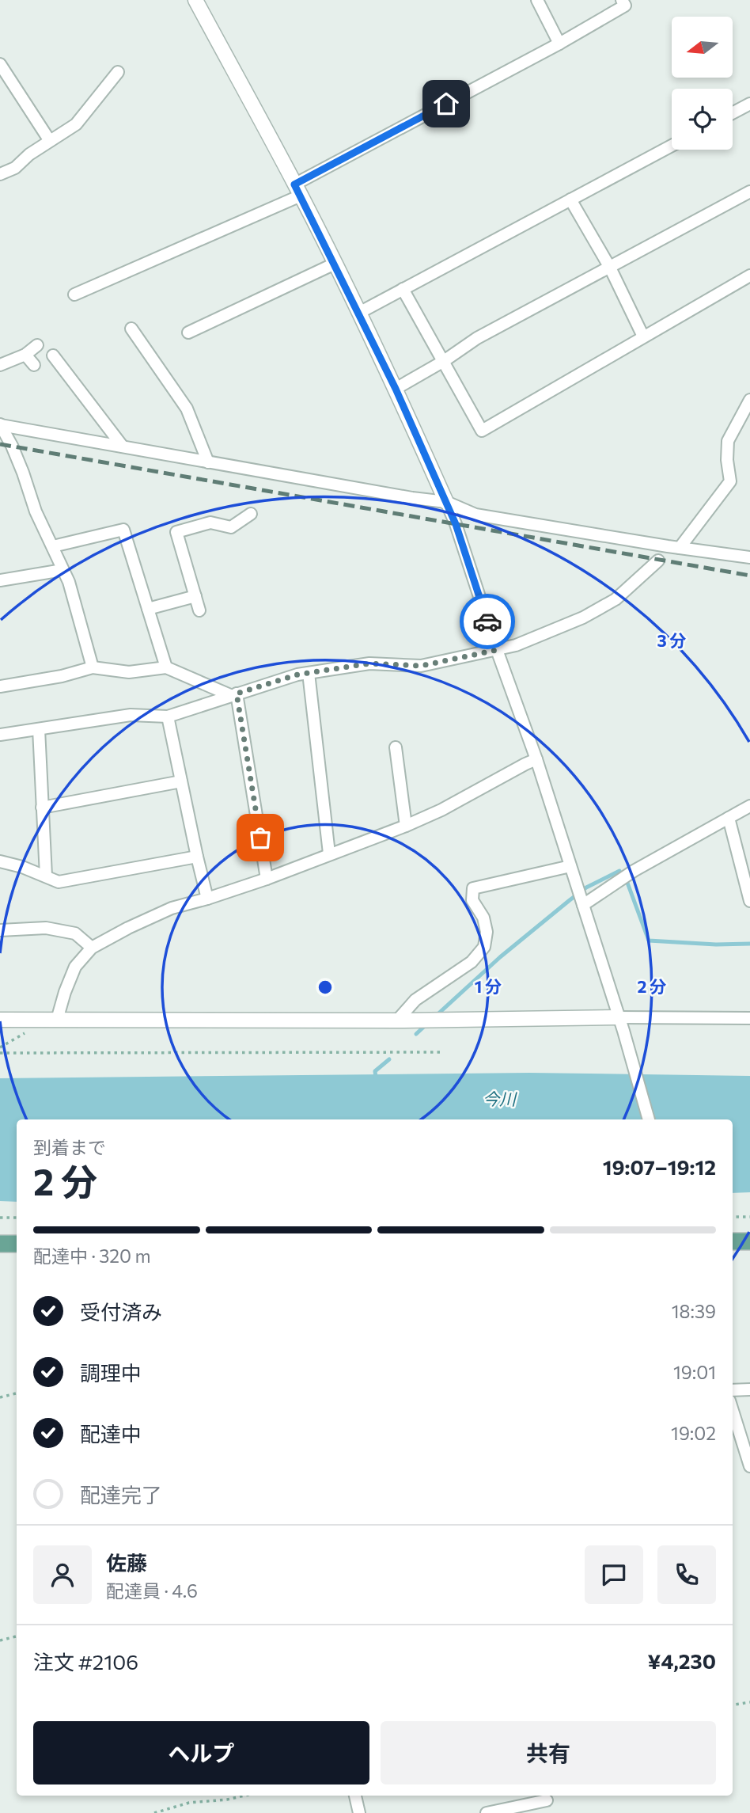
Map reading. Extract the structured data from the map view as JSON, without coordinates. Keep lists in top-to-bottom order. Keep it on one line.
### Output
{"water":["今川"],"north":"left","page":{"heading":["2 分","到着まで","19:07–19:12"],"panel":["佐藤","配達員 · 4.6","注文 #2106","¥4,230"],"bar":"配達中 · 320 m","list":[["受付済み","18:39"],["調理中","19:01"],["配達中","19:02"],"配達完了"],"buttons":["ヘルプ","共有"]},"rings":["3 分","1 分","2 分"]}
